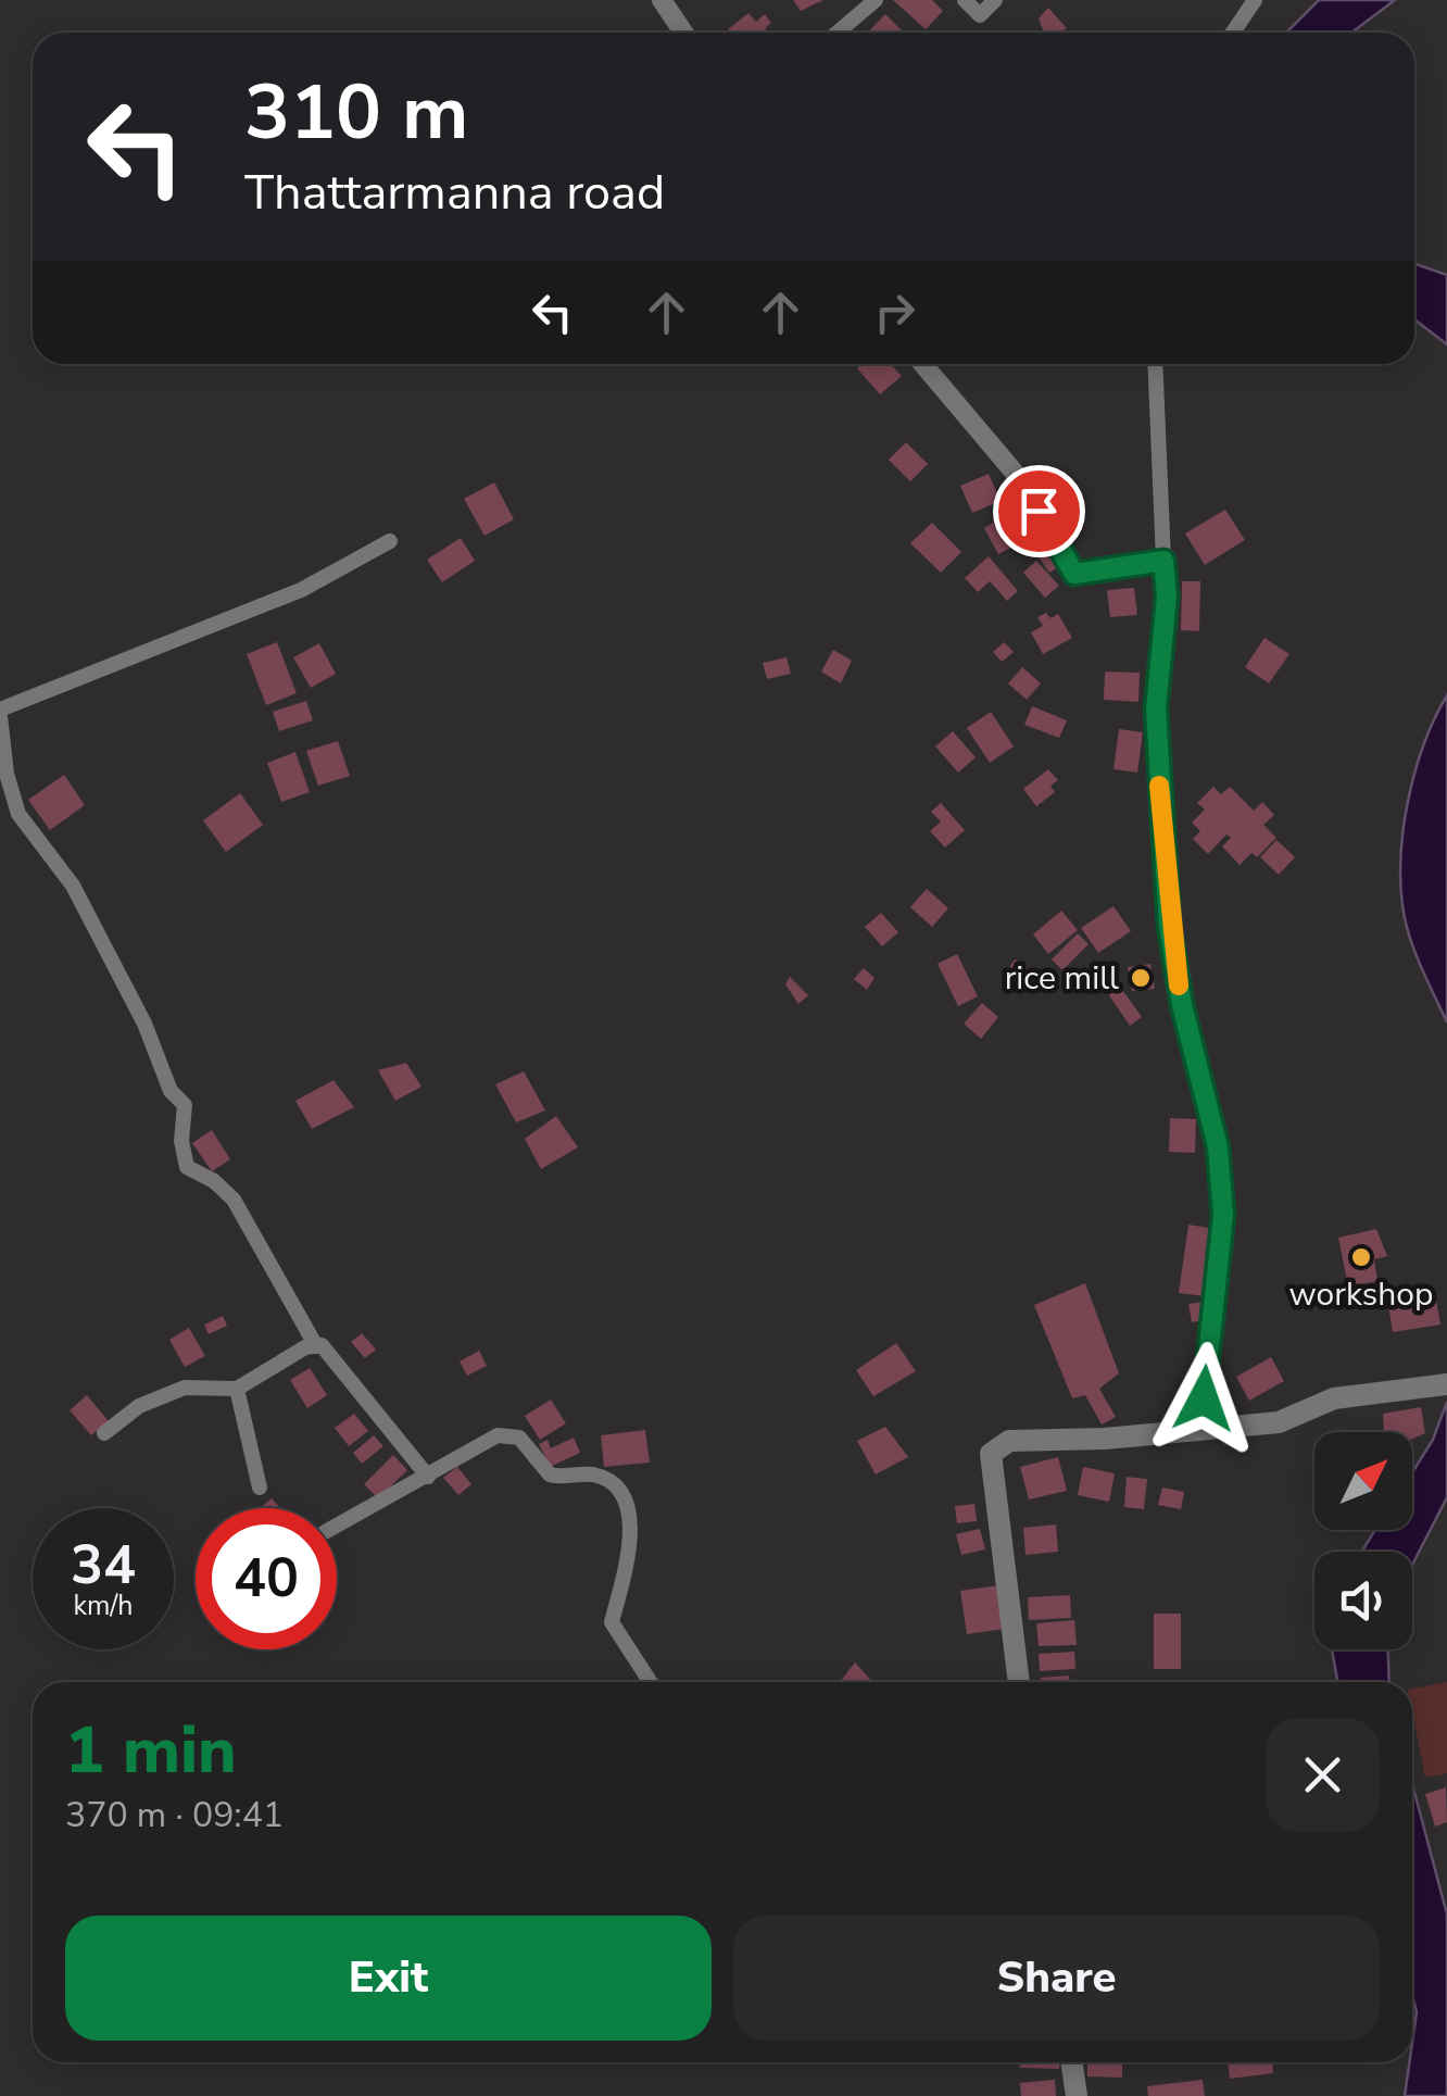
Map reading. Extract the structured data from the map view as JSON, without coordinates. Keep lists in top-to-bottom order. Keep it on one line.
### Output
{"places":["rice mill","workshop"],"north":"top right","page":{"turn":["310 m","Thattarmanna road"],"speed":"34 km/h","limit":"40","heading":["1 min","370 m · 09:41"],"buttons":["Exit","Share"]}}
